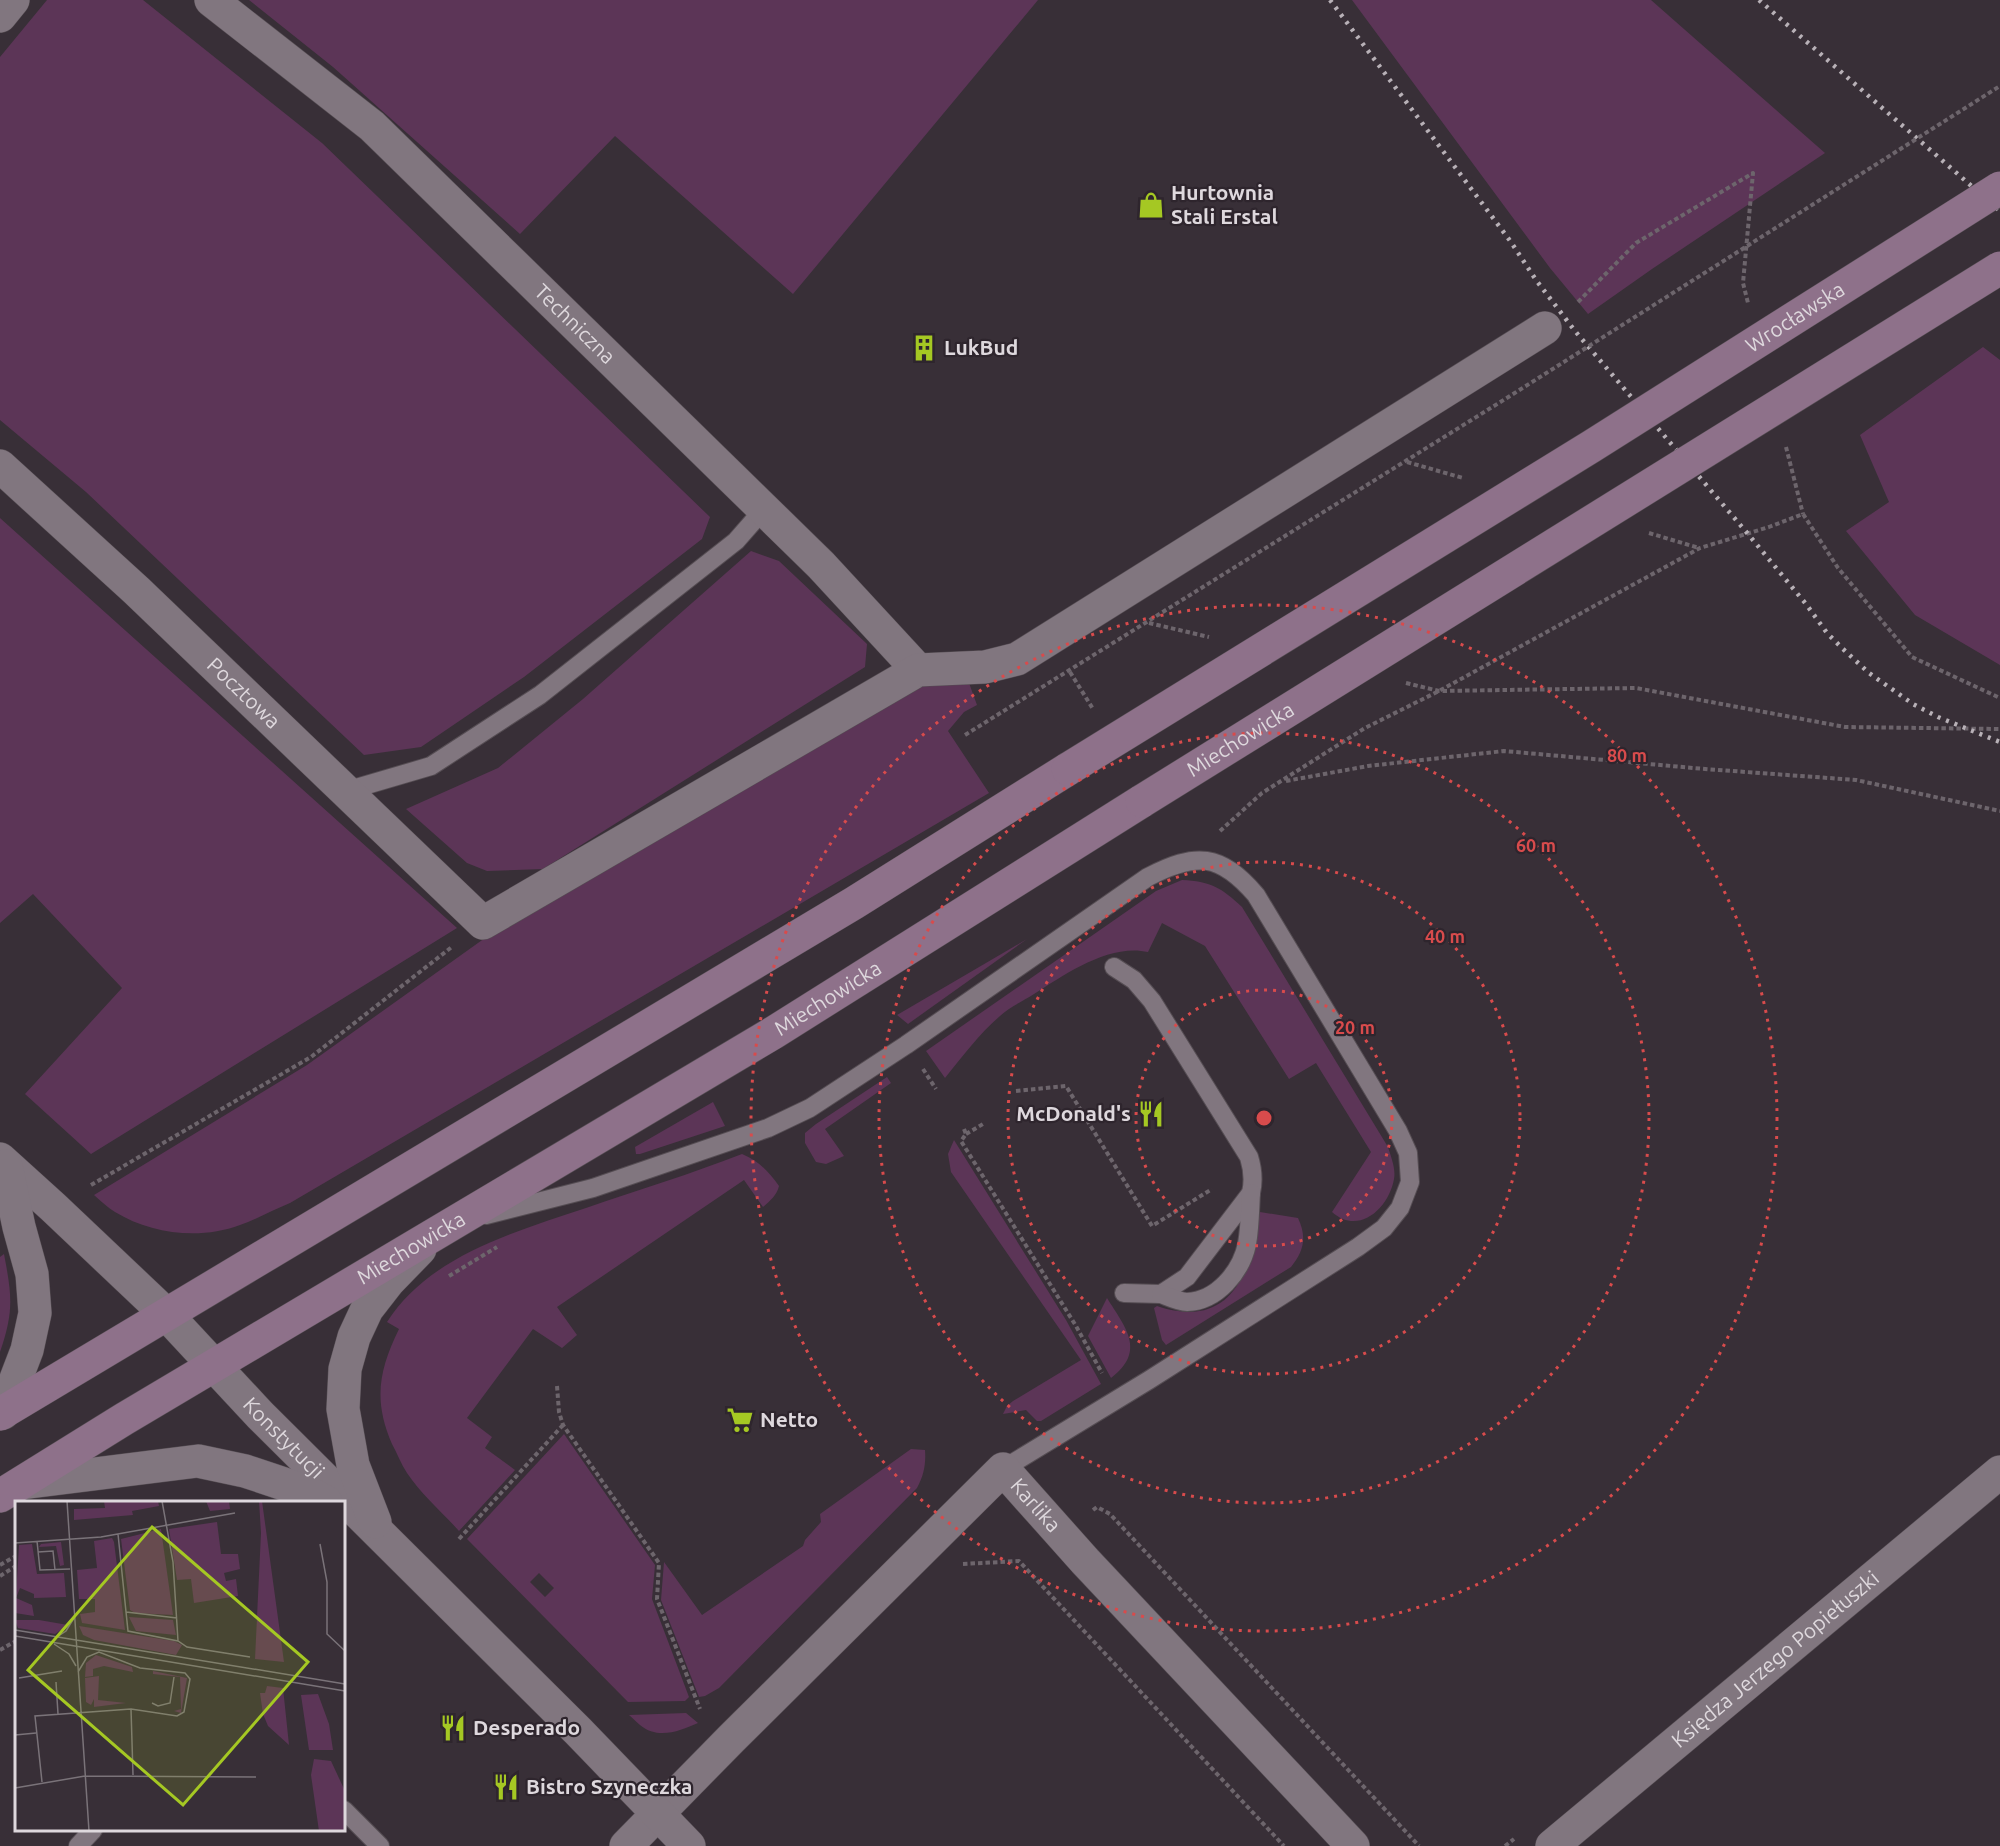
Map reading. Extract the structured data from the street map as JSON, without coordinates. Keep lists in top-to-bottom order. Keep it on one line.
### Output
{"streets":{"main road":["Wrocławska","Miechowicka"],"street":["Techniczna","Pocztowa","Konstytucji","Karlika","Księdza Jerzego Popiełuszki"]},"crossings":[["Wrocławska","Konstytucji"],["Miechowicka","Konstytucji"],["Konstytucji","Karlika"]],"places":{"shop":["Hurtownia Stali Erstal"],"building":["LukBud"],"restaurant":["McDonald's","Desperado","Bistro Szyneczka"],"supermarket":["Netto"]},"rings":["80 m","60 m","40 m","20 m"]}
